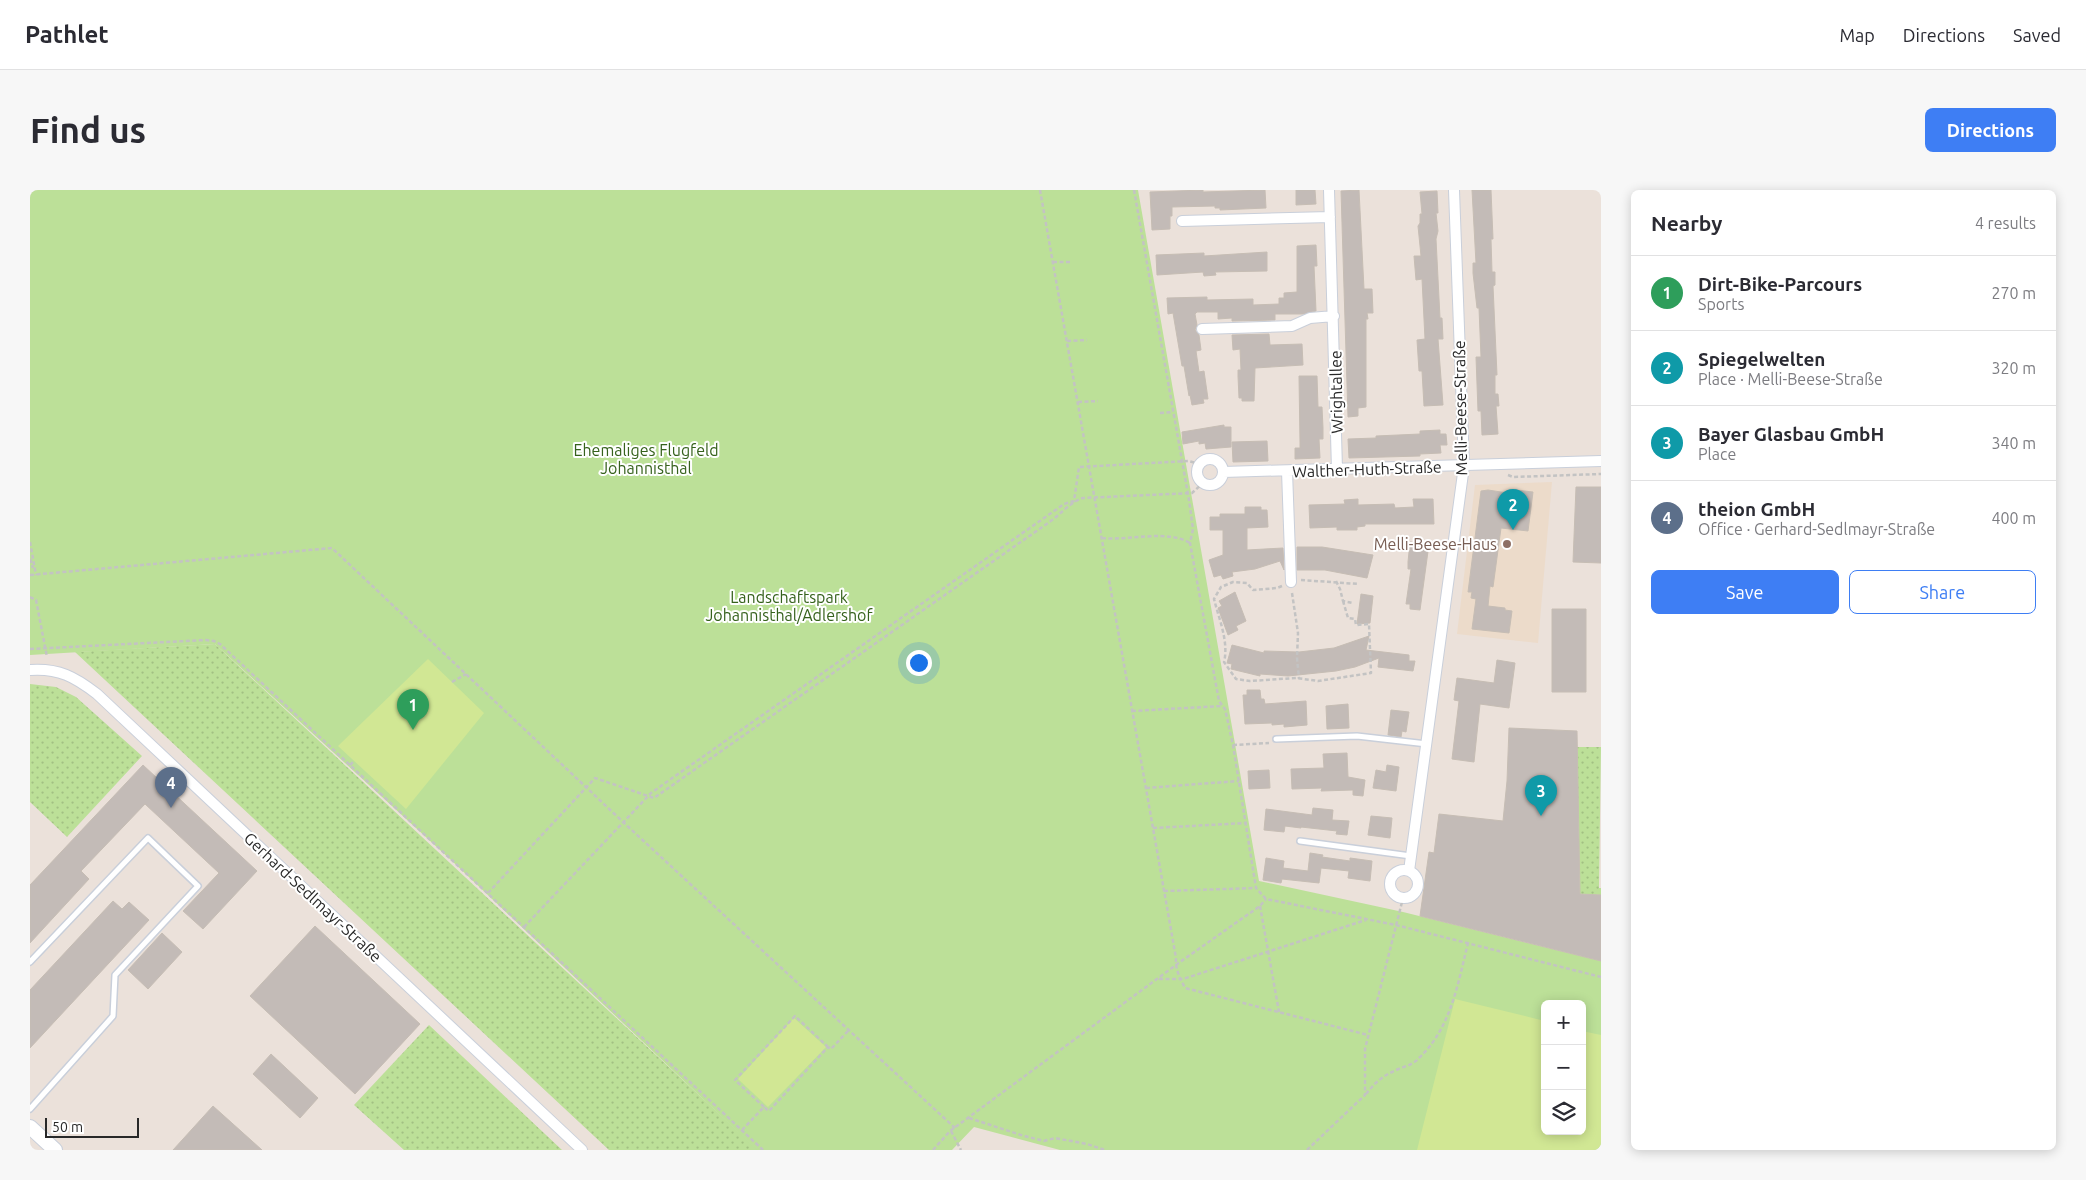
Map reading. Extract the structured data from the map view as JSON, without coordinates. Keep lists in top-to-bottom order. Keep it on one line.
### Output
{"streets":{"street":["Wrightallee","Melli-Beese-Straße","Walther-Huth-Straße","Gerhard-Sedlmayr-Straße"]},"crossings":[["Wrightallee","Walther-Huth-Straße"],["Melli-Beese-Straße","Walther-Huth-Straße"]],"parks":["Ehemaliges Flugfeld Johannisthal","Landschaftspark Johannisthal/Adlershof"],"places":["Melli-Beese-Haus"],"scale_bar":"50 m","page":{"header":"Pathlet","nav":["Map","Directions","Saved"],"buttons":["Directions",["Save","Share"]],"title":"Find us","heading":["Nearby","4 results"],"list":[{"mark":"1","name":"Dirt-Bike-Parcours","note":"Sports","value":"270 m"},{"mark":"2","name":"Spiegelwelten","note":"Place · Melli-Beese-Straße","value":"320 m"},{"mark":"3","name":"Bayer Glasbau GmbH","note":"Place","value":"340 m"},{"mark":"4","name":"theion GmbH","note":"Office · Gerhard-Sedlmayr-Straße","value":"400 m"}],"pins":["2","1","4","3"],"map_buttons":["+","−"],"scale":"50 m"}}
